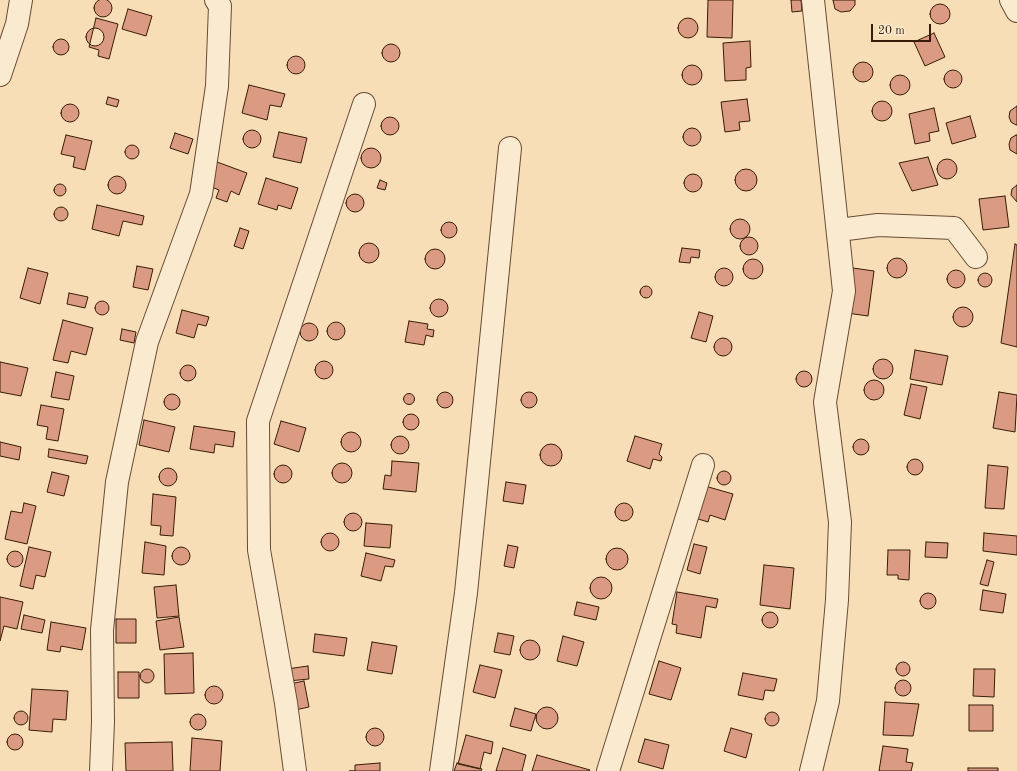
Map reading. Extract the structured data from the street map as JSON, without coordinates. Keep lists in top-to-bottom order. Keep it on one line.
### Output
{"scale_bar":"20 m"}
